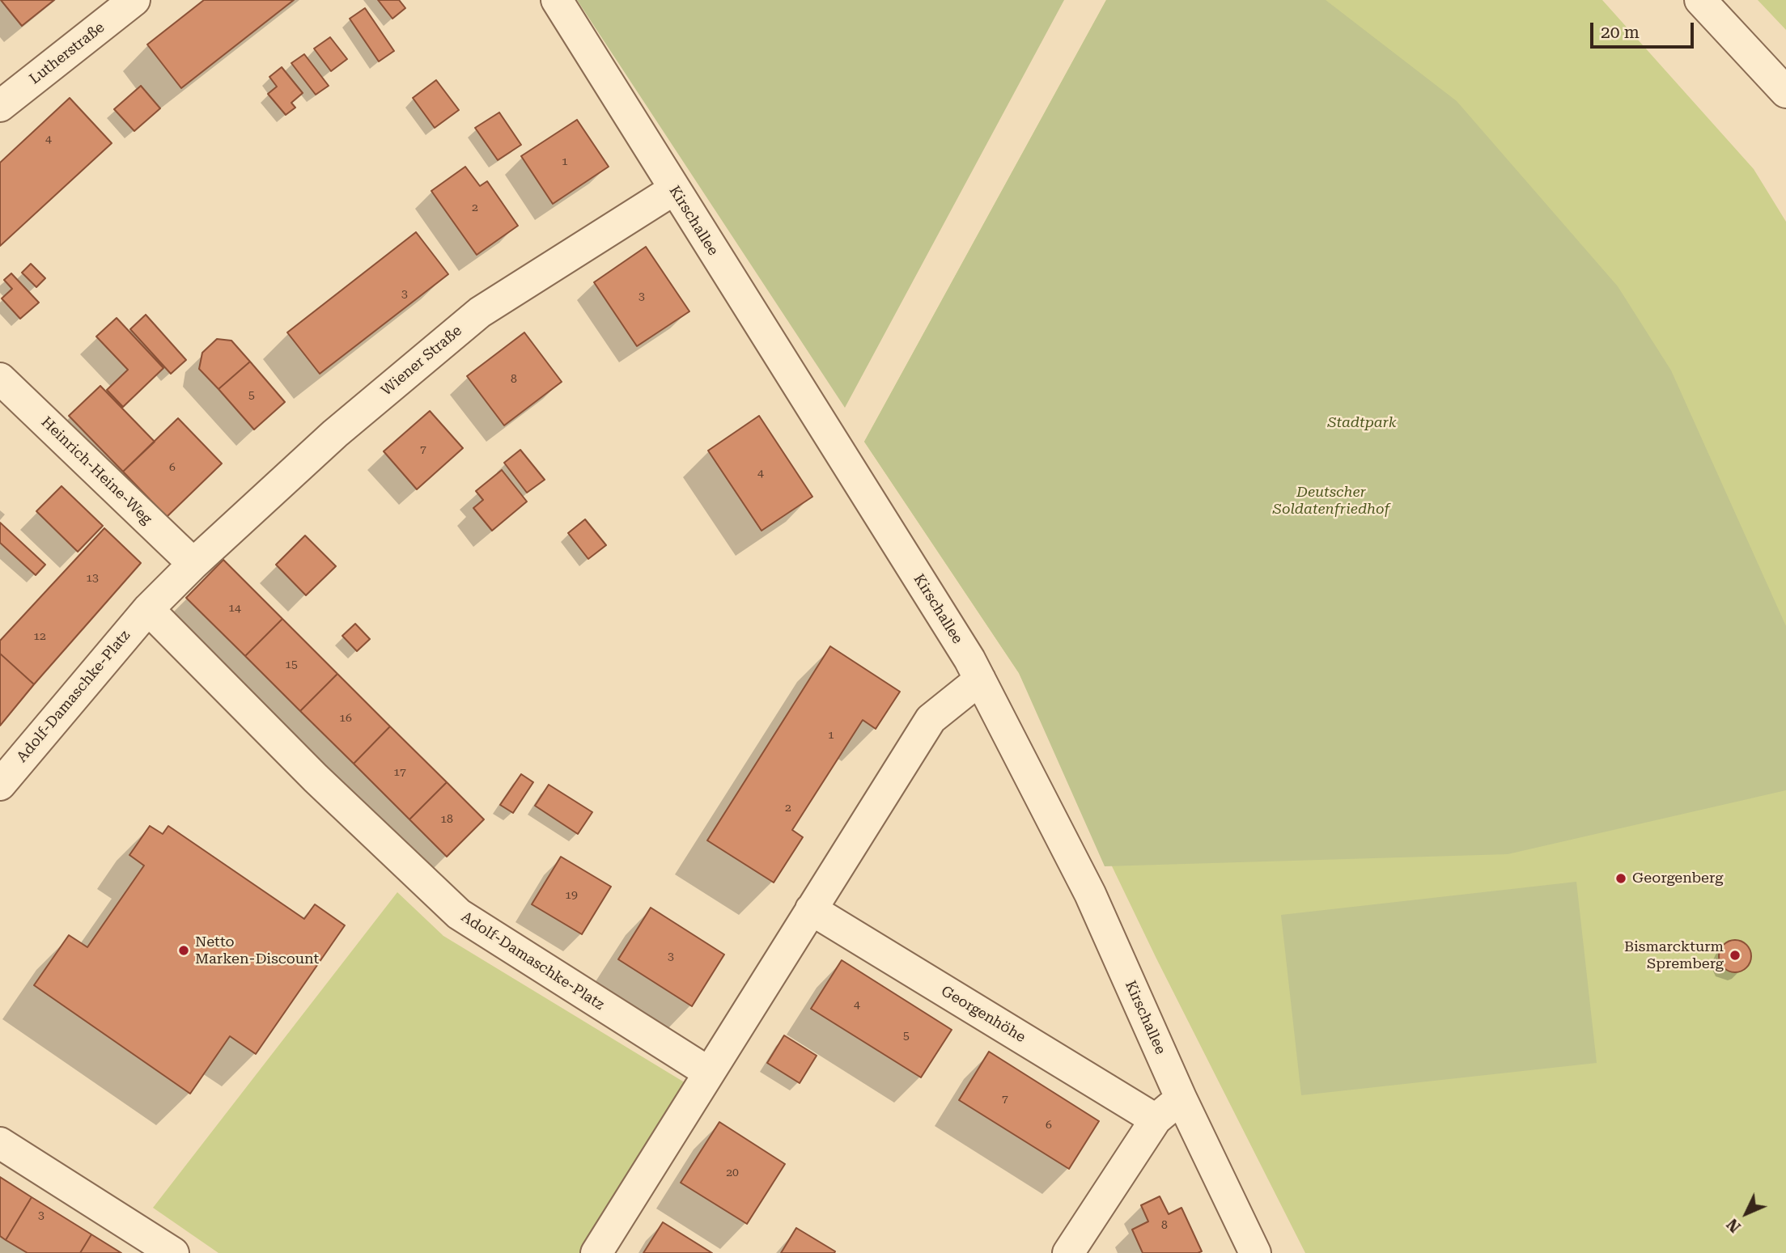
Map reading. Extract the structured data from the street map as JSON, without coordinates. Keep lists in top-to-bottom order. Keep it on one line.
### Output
{"streets":{"street":["Lutherstraße","Kirschallee","Wiener Straße","Heinrich-Heine-Weg","Adolf-Damaschke-Platz","Georgenhöhe"]},"crossings":[["Kirschallee","Wiener Straße"],["Wiener Straße","Heinrich-Heine-Weg"],["Wiener Straße","Adolf-Damaschke-Platz"],["Heinrich-Heine-Weg","Adolf-Damaschke-Platz"]],"parks":["Stadtpark","Deutscher Soldatenfriedhof"],"places":["Georgenberg","Netto Marken-Discount","Bismarckturm Spremberg"],"house_numbers":["4","1","2","3","3","8","5","7","6","4","13","14","12","15","16","1","17","2","18","19","3","4","5","7","6","20","3","8"],"scale_bar":"20 m","north":"bottom left"}
